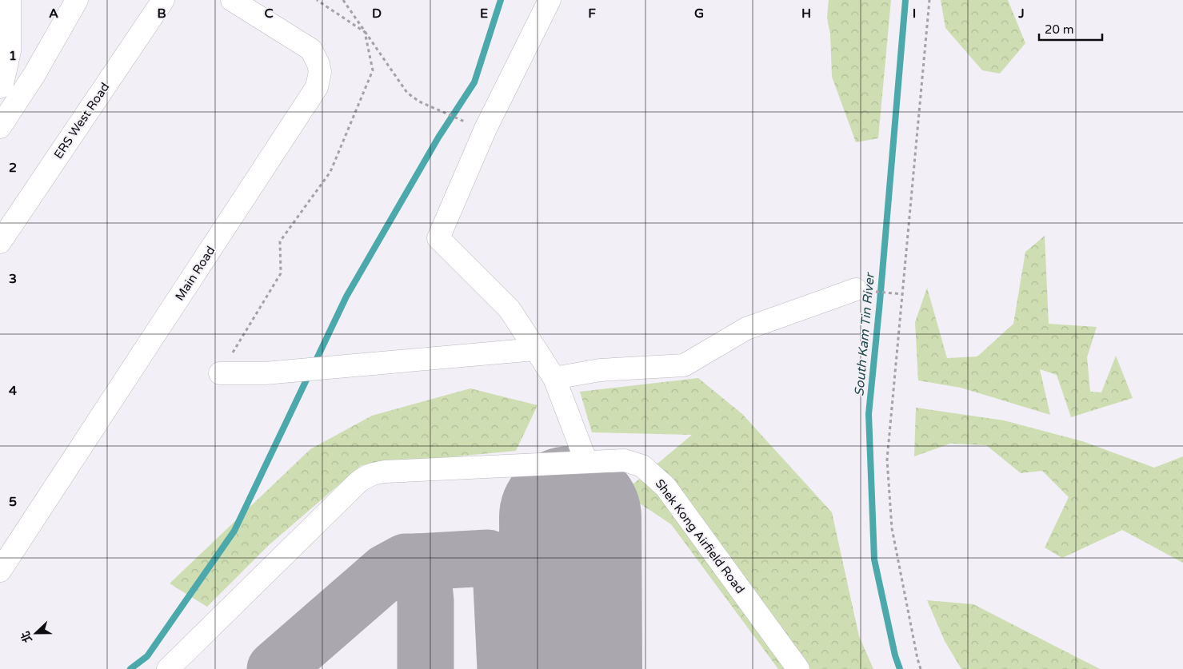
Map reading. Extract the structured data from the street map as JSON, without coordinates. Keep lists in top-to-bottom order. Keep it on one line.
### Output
{"streets":{"lane":["ERS West Road","Main Road","Shek Kong Airfield Road"]},"water":["South Kam Tin River"],"scale_bar":"20 m","north":"left","grid":{"columns":["A","B","C","D","E","F","G","H","I","J"],"rows":["1","2","3","4","5"]}}
